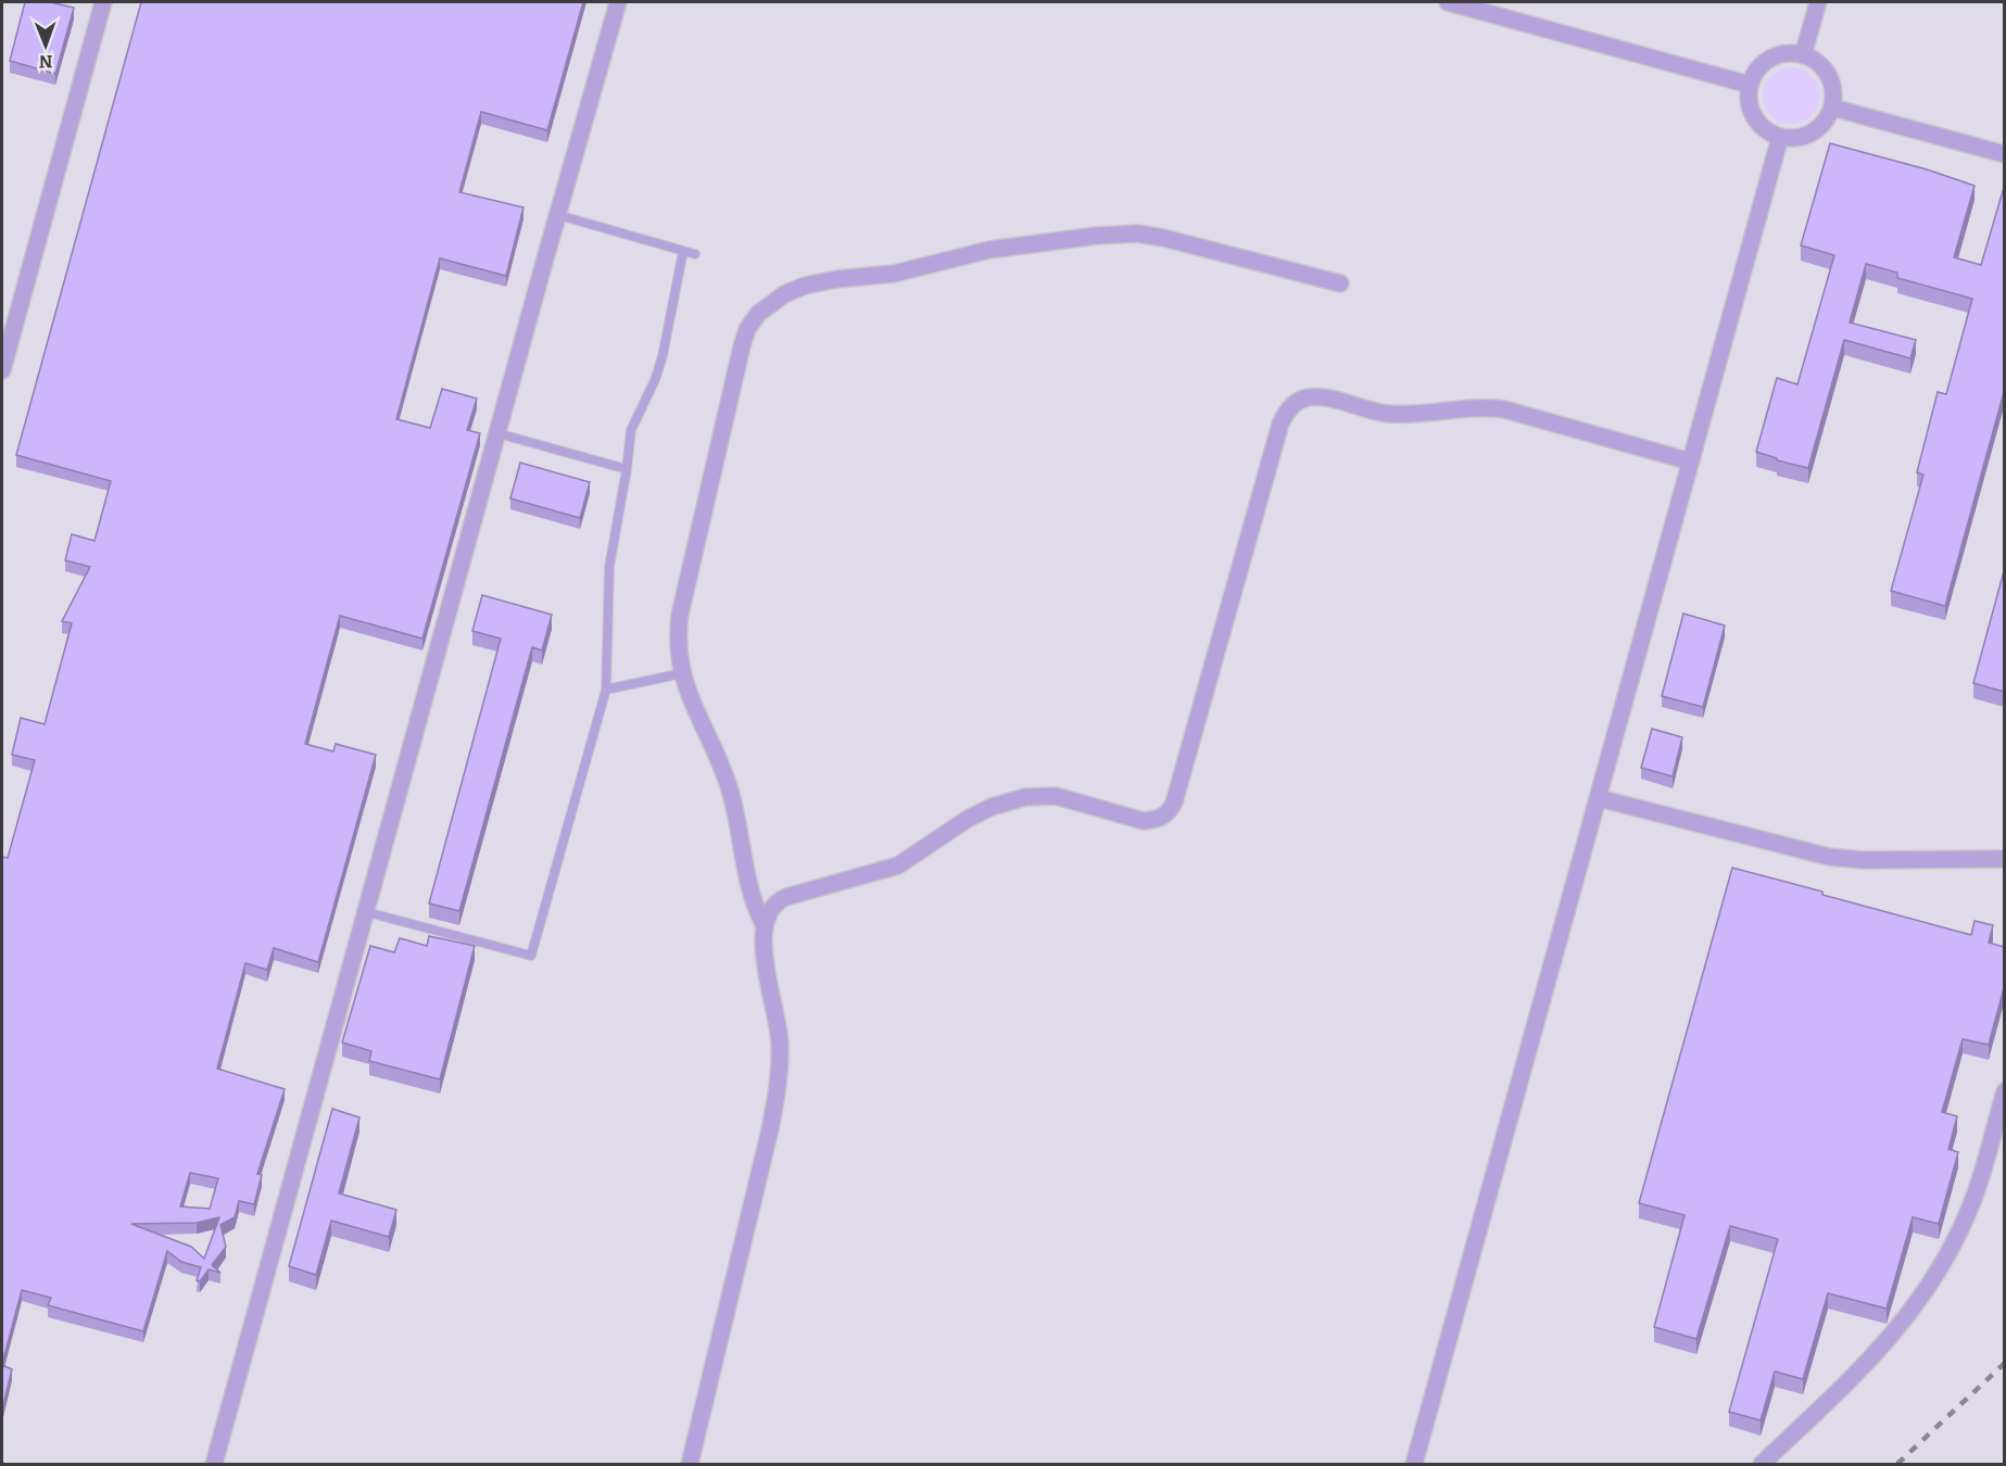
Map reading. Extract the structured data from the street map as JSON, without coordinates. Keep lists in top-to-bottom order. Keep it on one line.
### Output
{"north":"bottom"}
